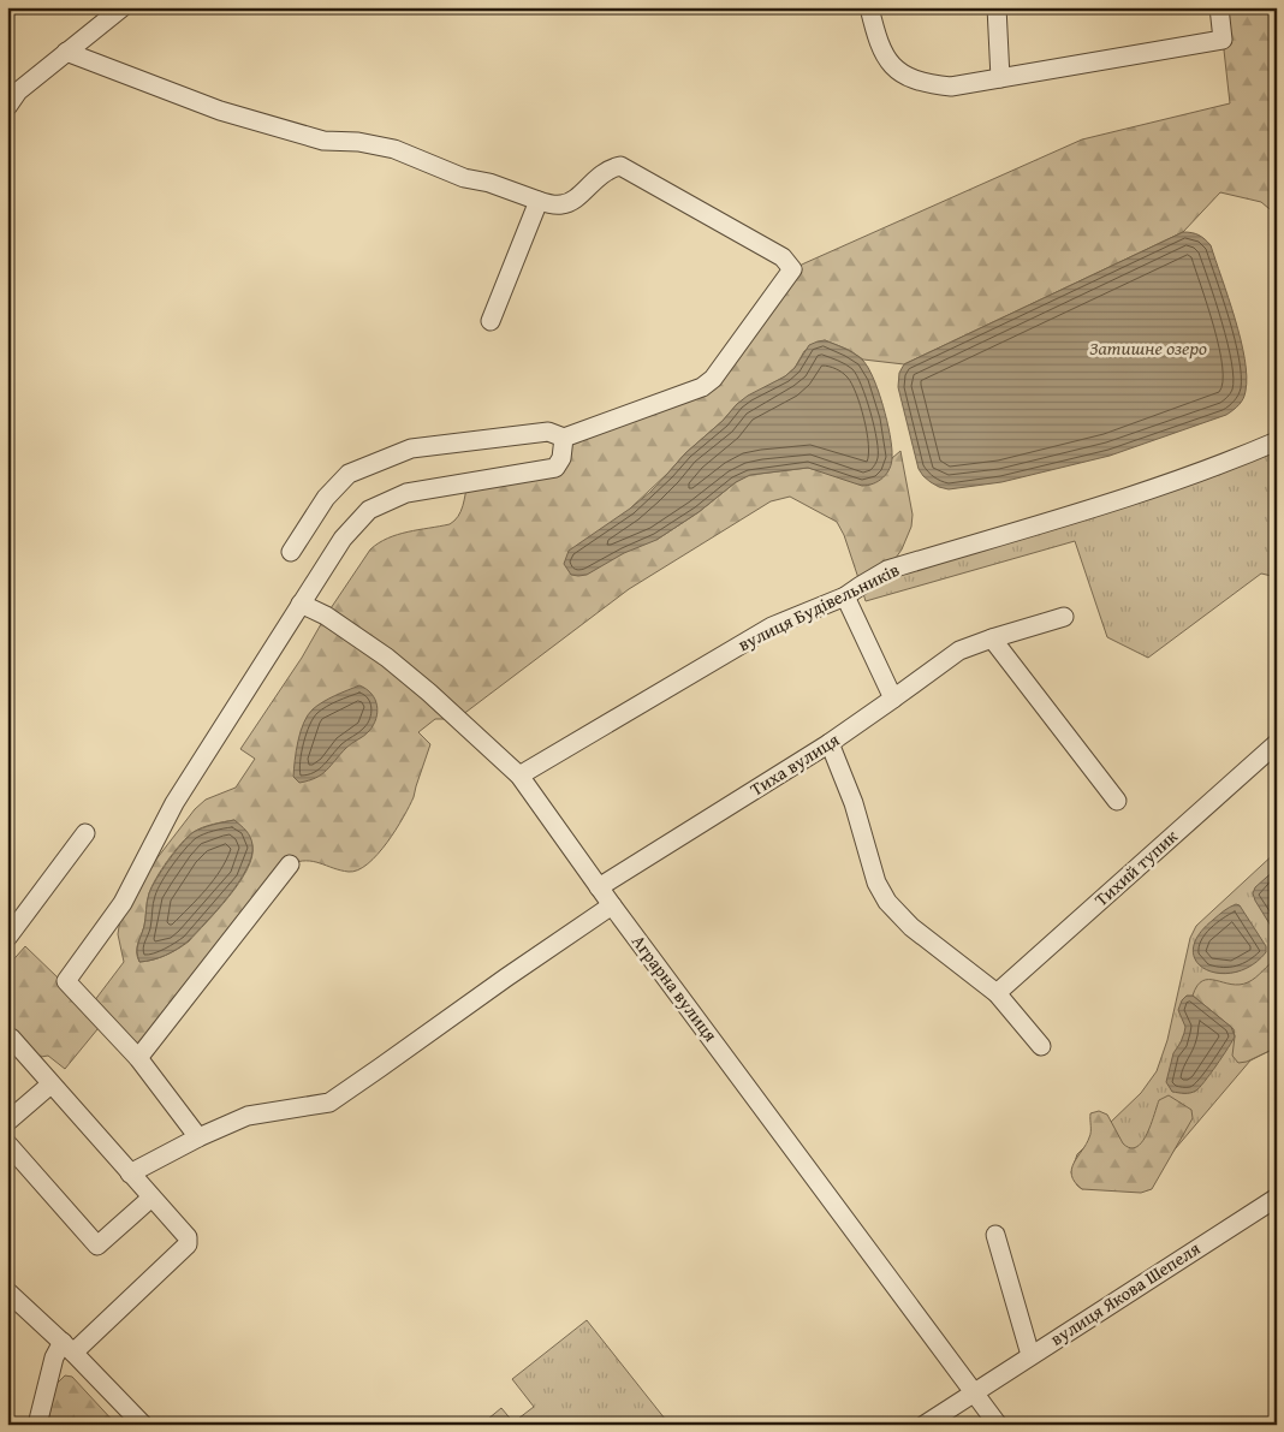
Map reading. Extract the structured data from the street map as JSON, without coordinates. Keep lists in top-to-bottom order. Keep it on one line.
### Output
{"streets":{"street":["вулиця Будівельників","Тиха вулиця","Тихий тупик","Аграрна вулиця","вулиця Якова Шепеля"]},"crossings":[["вулиця Будівельників","Аграрна вулиця"],["Тиха вулиця","Аграрна вулиця"],["Аграрна вулиця","вулиця Якова Шепеля"]],"water":["Затишне озеро"]}
